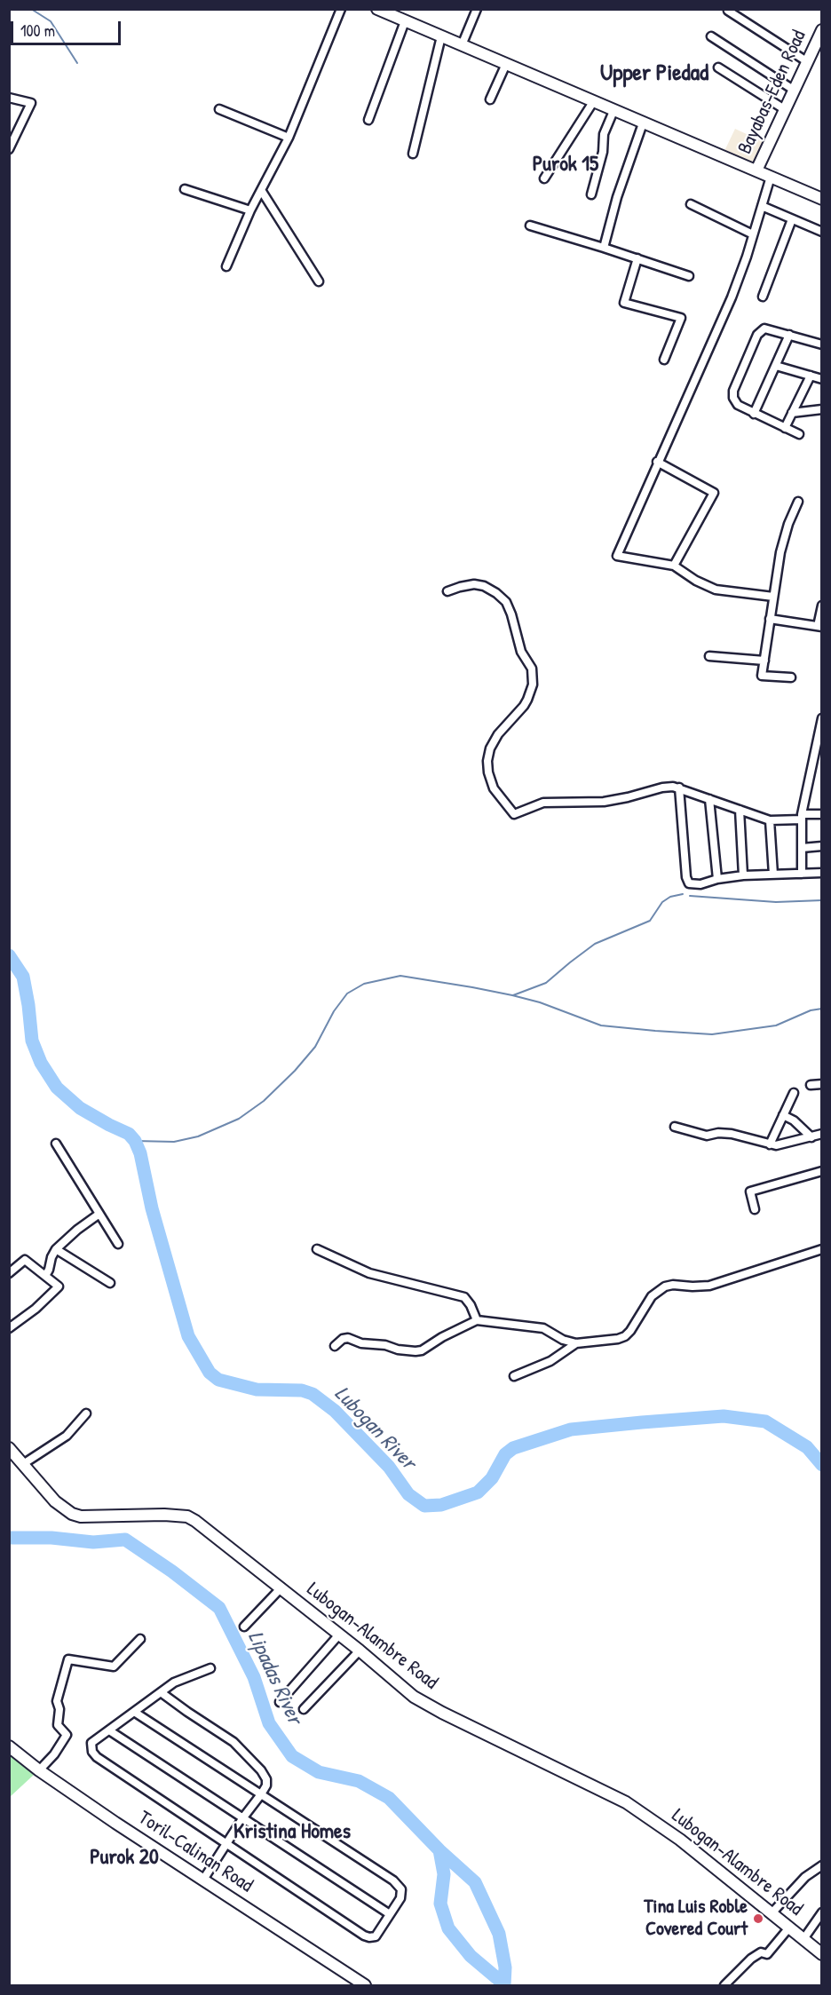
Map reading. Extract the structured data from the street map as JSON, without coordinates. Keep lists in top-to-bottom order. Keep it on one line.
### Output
{"streets":{"street":["Bayabas-Eden Road","Lubogan-Alambre Road","Toril-Calinan Road"]},"districts":["Upper Piedad","Purok 15","Kristina Homes","Purok 20"],"water":["Lubogan River","Lipadas River"],"places":["Tina Luis Roble Covered Court"],"scale_bar":"100 m"}
